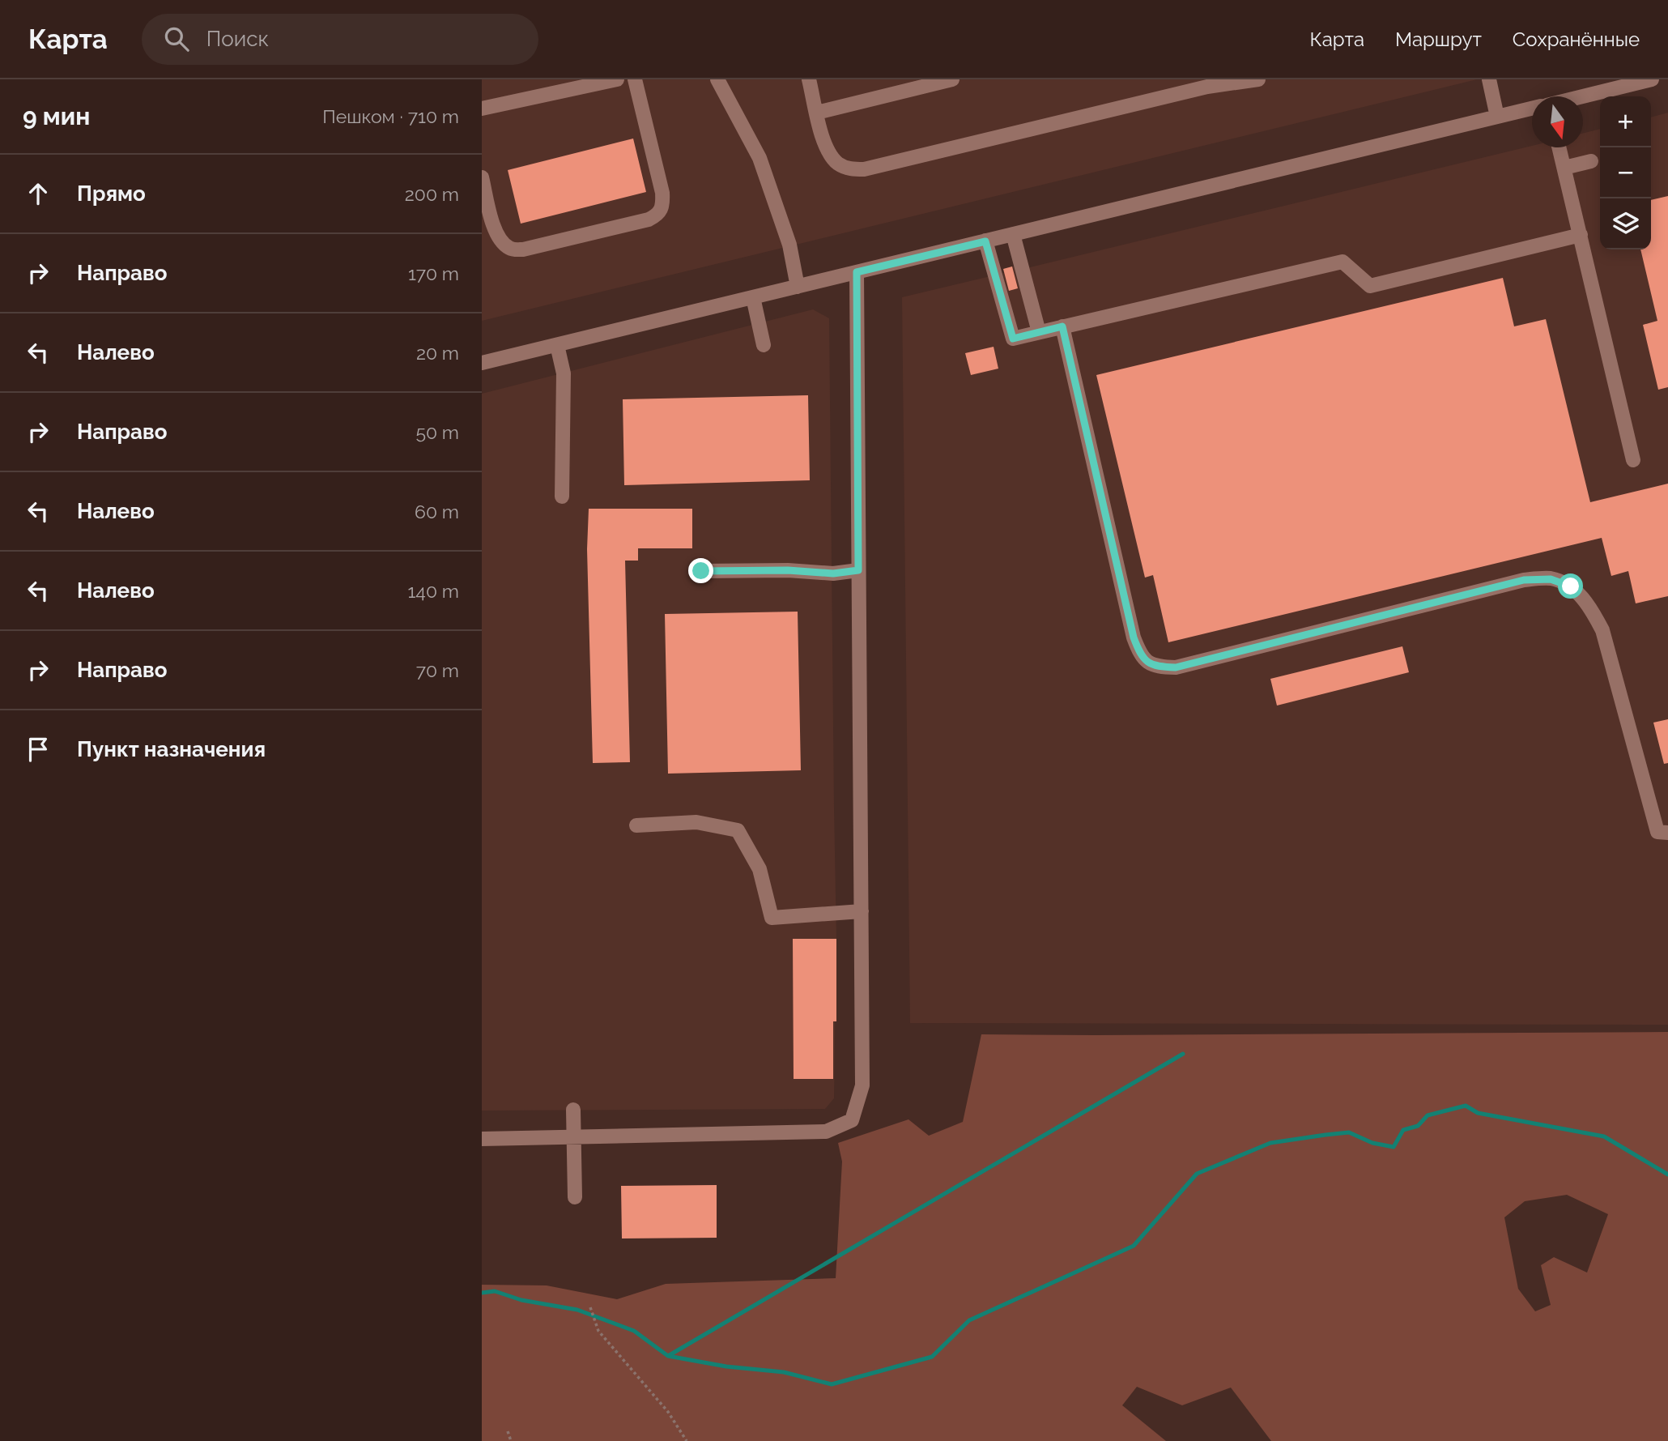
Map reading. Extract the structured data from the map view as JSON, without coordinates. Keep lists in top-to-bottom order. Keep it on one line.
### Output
{"north":"bottom","page":{"header":"Карта","search":"Поиск","nav":["Карта","Маршрут","Сохранённые"],"heading":["9 мин","Пешком · 710 m"],"map_buttons":["+","−"],"list":[["Прямо","200 m"],["Направо","170 m"],["Налево","20 m"],["Направо","50 m"],["Налево","60 m"],["Налево","140 m"],["Направо","70 m"],"Пункт назначения"]}}
